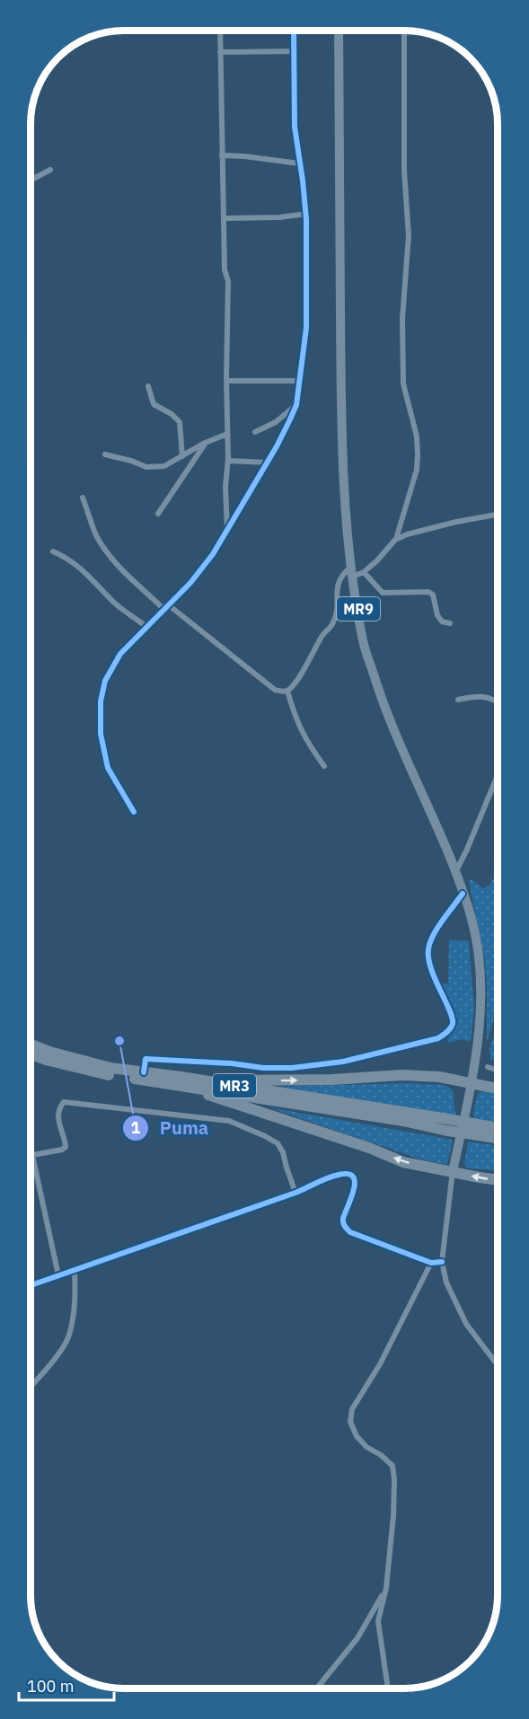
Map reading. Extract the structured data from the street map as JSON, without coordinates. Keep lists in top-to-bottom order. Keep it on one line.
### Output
{"streets":{"highway":["MR3"],"main road":["MR9"]},"places":["Puma"],"scale_bar":"100 m"}
